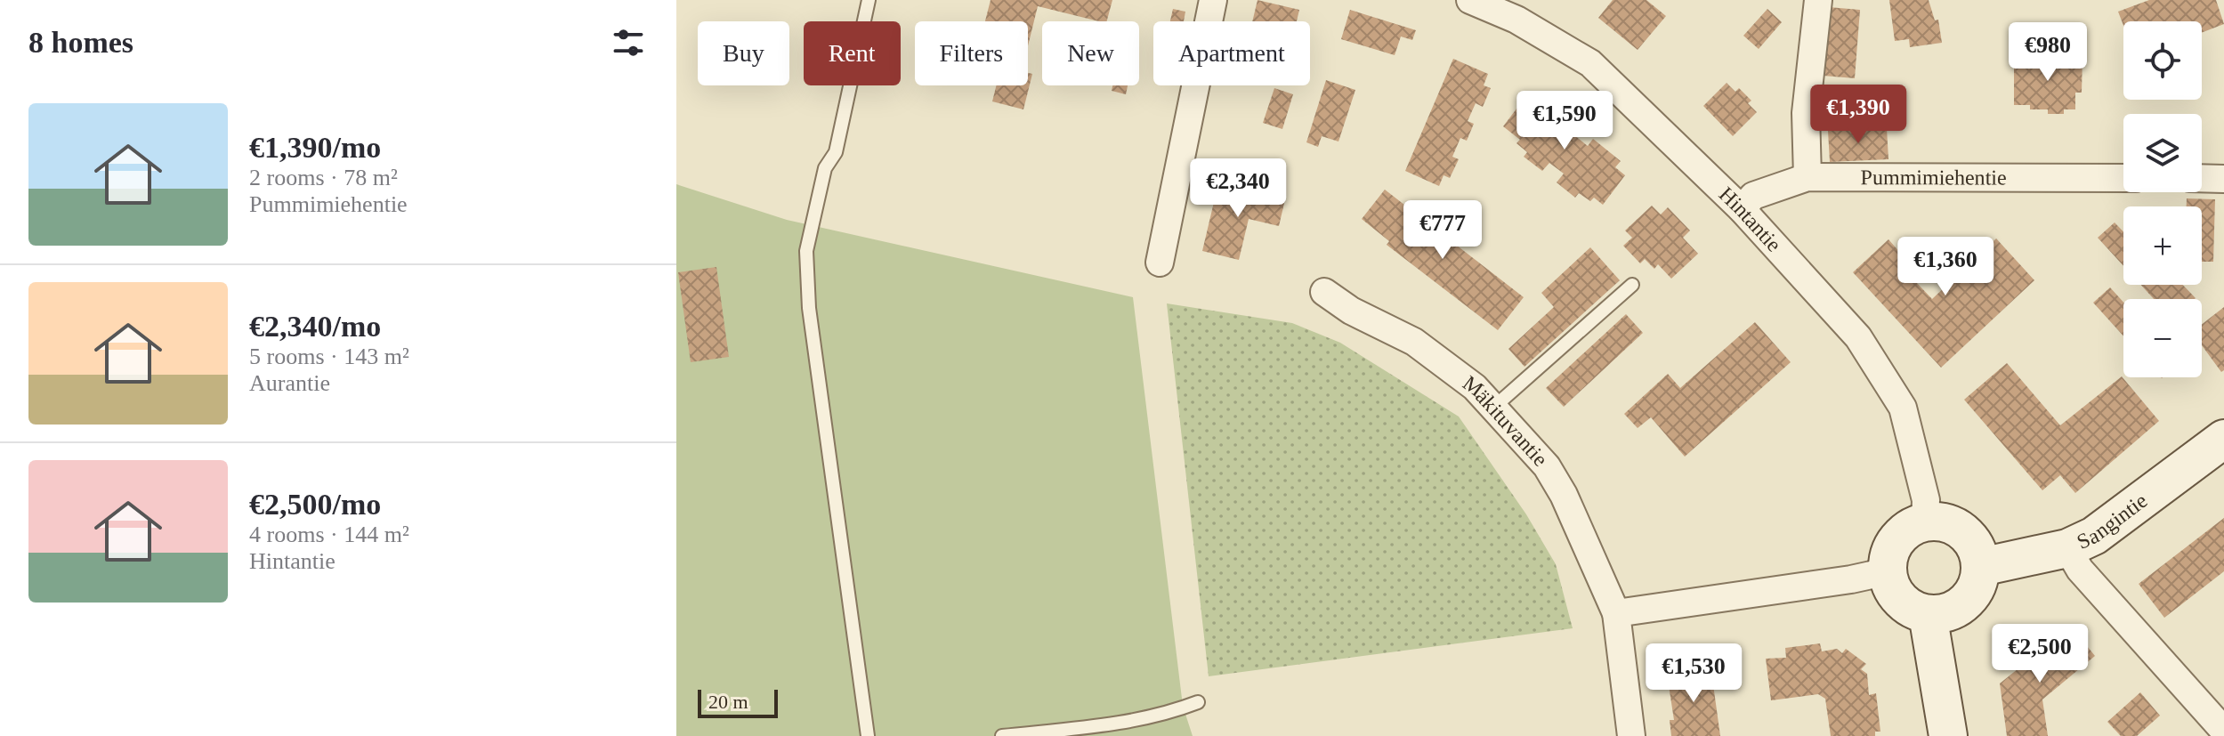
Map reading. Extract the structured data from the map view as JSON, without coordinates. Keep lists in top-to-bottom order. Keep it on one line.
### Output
{"streets":{"street":["Pummimiehentie","Hintantie","Mäkituvantie","Sangintie"]},"crossings":[["Pummimiehentie","Hintantie"],["Hintantie","Sangintie"]],"scale_bar":"20 m","page":{"heading":"8 homes","map_buttons":["+","−"],"chip":["Buy","Rent","Filters","New","Apartment"],"price":["€980","€1,390","€1,590","€2,340","€777","€1,360","€2,500","€1,530"],"list":[{"name":"€1,390/mo","note":"2 rooms · 78 m² · Pummimiehentie"},{"name":"€2,340/mo","note":"5 rooms · 143 m² · Aurantie"},{"name":"€2,500/mo","note":"4 rooms · 144 m² · Hintantie"}],"scale":"20 m"}}
